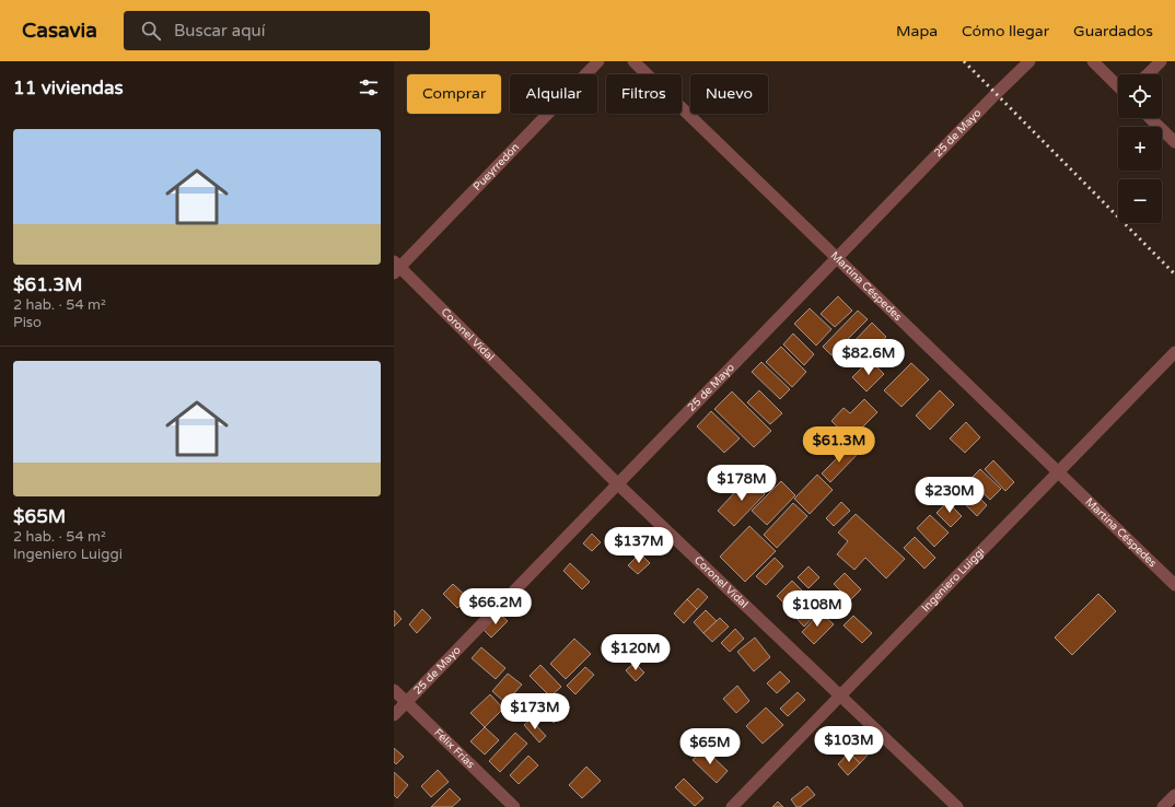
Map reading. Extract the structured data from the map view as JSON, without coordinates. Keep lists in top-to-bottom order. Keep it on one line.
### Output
{"streets":{"street":["25 de Mayo","Pueyrredón","Martina Céspedes","Coronel Vidal","Ingeniero Luiggi","Félix Frías"]},"crossings":[["25 de Mayo","Martina Céspedes"],["25 de Mayo","Coronel Vidal"],["25 de Mayo","Félix Frías"],["Pueyrredón","Coronel Vidal"],["Martina Céspedes","Ingeniero Luiggi"],["Coronel Vidal","Ingeniero Luiggi"]],"page":{"header":"Casavia","search":"Buscar aquí","nav":["Mapa","Cómo llegar","Guardados"],"heading":"11 viviendas","map_buttons":["+","−"],"chip":["Comprar","Alquilar","Filtros","Nuevo"],"list":[{"name":"$61.3M","note":"2 hab. · 54 m² · Piso"},{"name":"$65M","note":"2 hab. · 54 m² · Ingeniero Luiggi"}],"price":["$82.6M","$61.3M","$178M","$230M","$137M","$66.2M","$108M","$120M","$173M","$103M","$65M"]}}
